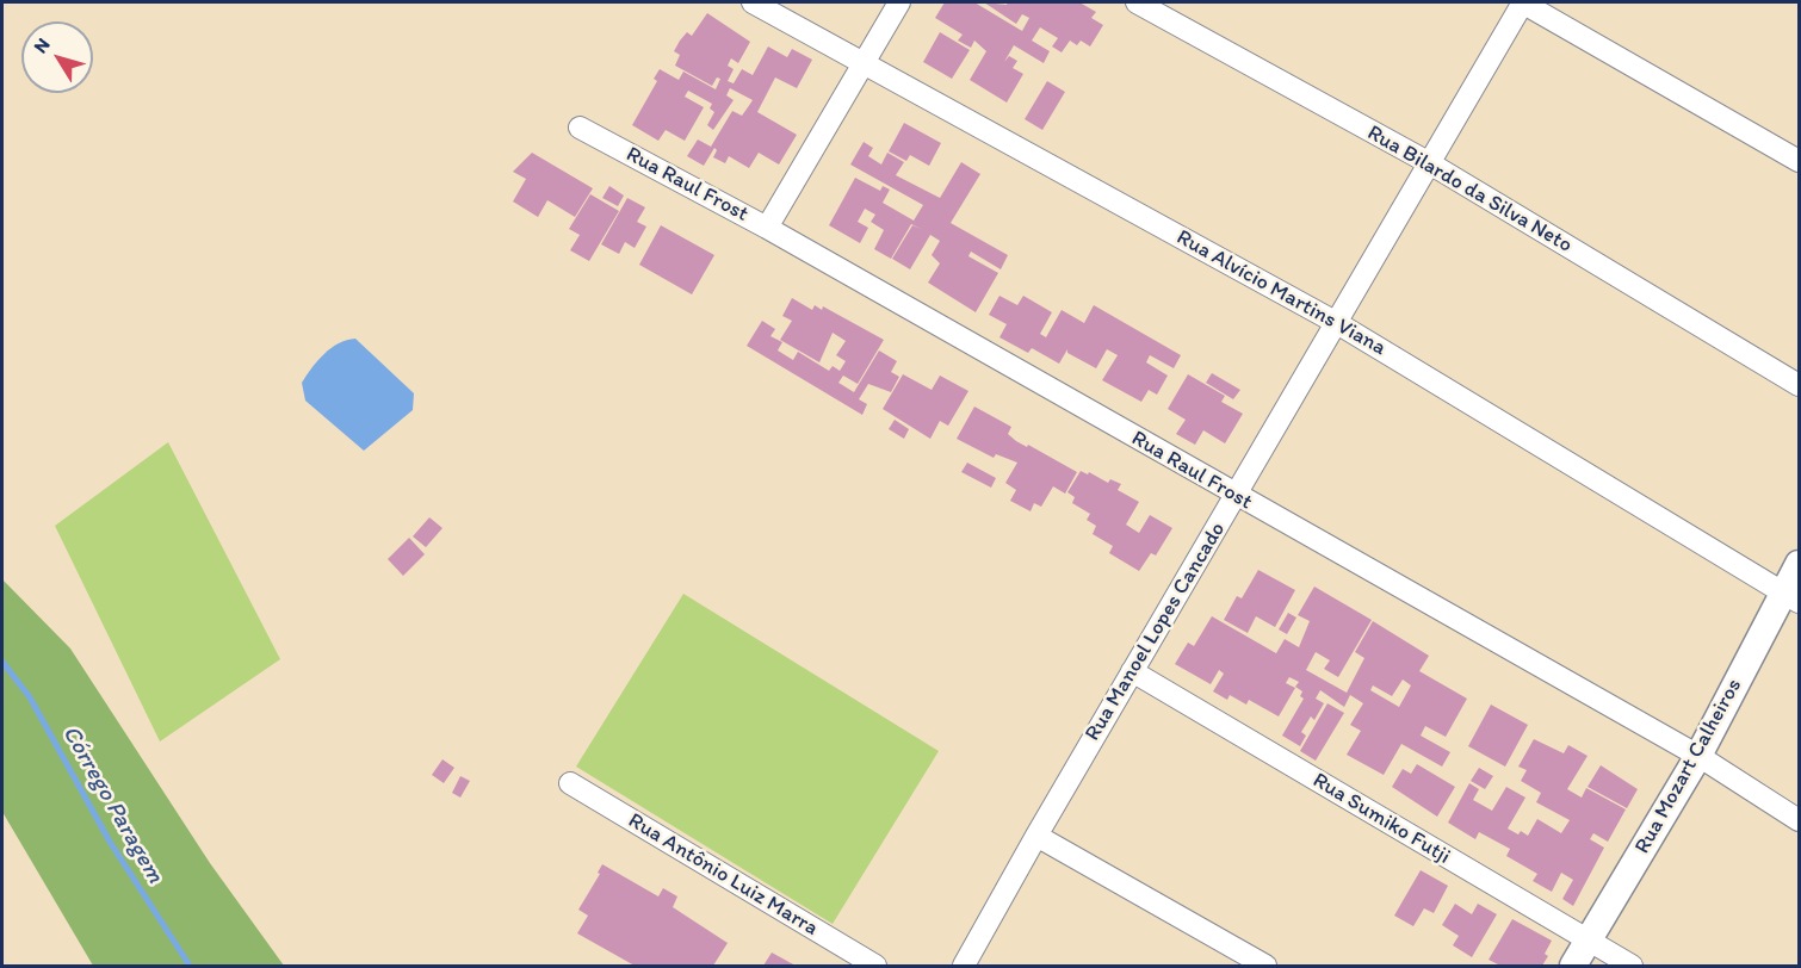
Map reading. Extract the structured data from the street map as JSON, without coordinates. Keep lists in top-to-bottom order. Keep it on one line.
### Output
{"streets":{"street":["Rua Raul Frost","Rua Bilardo da Silva Neto","Rua Alvício Martins Viana","Rua Manoel Lopes Cancado","Rua Mozart Calheiros","Rua Sumiko Futji","Rua Antônio Luiz Marra"]},"crossings":[["Rua Raul Frost","Rua Manoel Lopes Cancado"],["Rua Raul Frost","Rua Mozart Calheiros"],["Rua Bilardo da Silva Neto","Rua Manoel Lopes Cancado"],["Rua Alvício Martins Viana","Rua Manoel Lopes Cancado"],["Rua Alvício Martins Viana","Rua Mozart Calheiros"],["Rua Manoel Lopes Cancado","Rua Sumiko Futji"],["Rua Mozart Calheiros","Rua Sumiko Futji"]],"water":["Córrego Paragem"],"north":"top left"}
